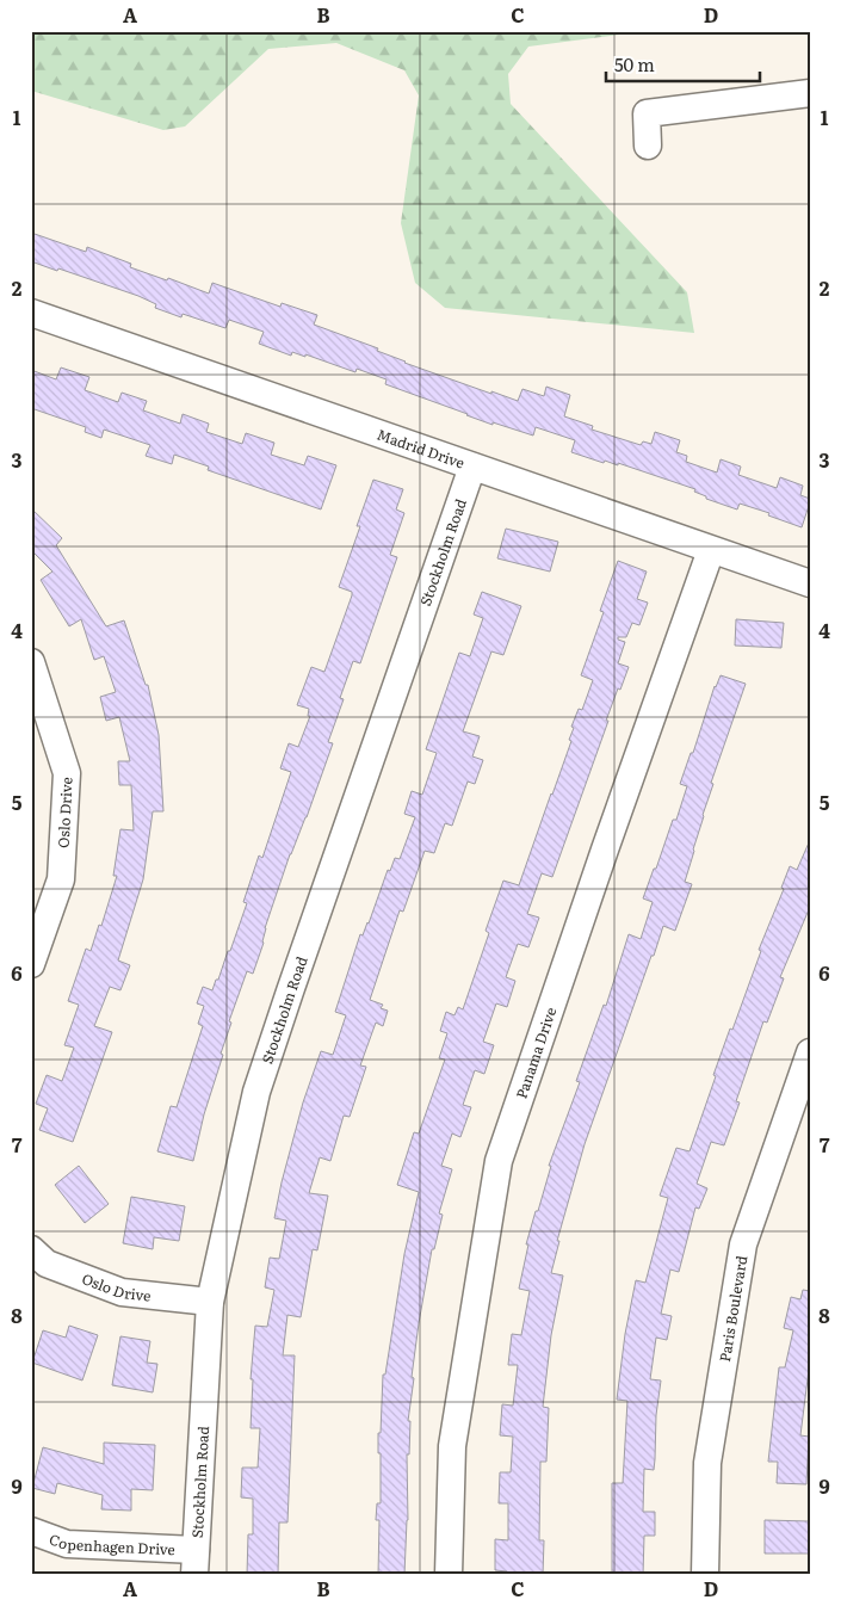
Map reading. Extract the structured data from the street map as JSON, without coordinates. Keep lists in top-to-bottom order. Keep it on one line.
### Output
{"streets":{"street":["Madrid Drive","Stockholm Road","Oslo Drive","Panama Drive","Paris Boulevard","Copenhagen Drive"]},"crossings":[["Madrid Drive","Stockholm Road"],["Madrid Drive","Panama Drive"],["Stockholm Road","Oslo Drive"],["Stockholm Road","Copenhagen Drive"]],"scale_bar":"50 m","grid":{"columns":["A","B","C","D"],"rows":["1","2","3","4","5","6","7","8","9"]}}
